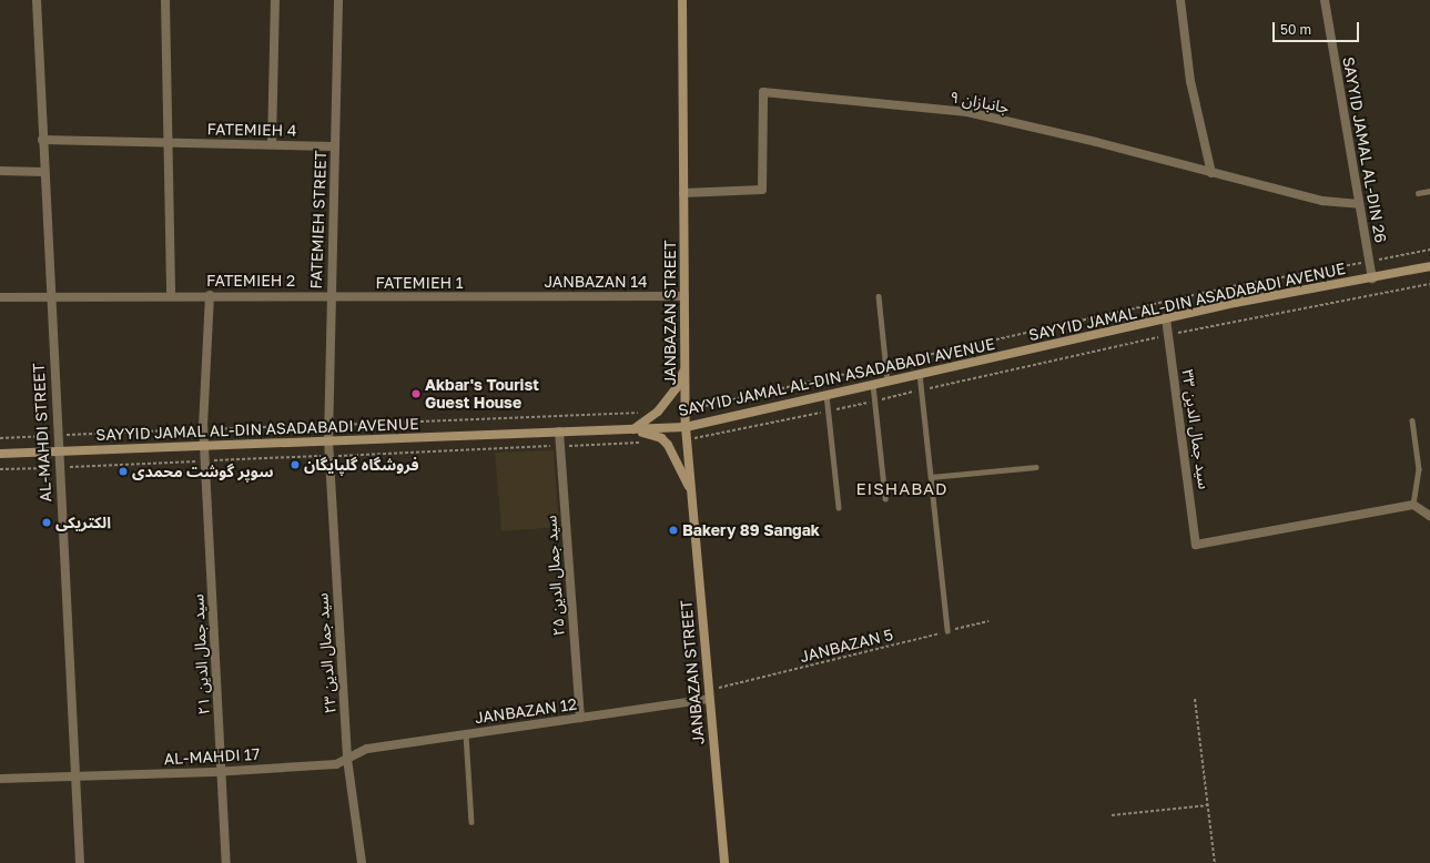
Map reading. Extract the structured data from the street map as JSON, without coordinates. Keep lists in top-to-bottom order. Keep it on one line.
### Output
{"streets":{"main road":["SAYYID JAMAL AL-DIN ASADABADI AVENUE","JANBAZAN STREET"],"street":["جانبازان ۹","FATEMIEH 4","SAYYID JAMAL AL-DIN 26","FATEMIEH STREET","FATEMIEH 2","JANBAZAN 14","FATEMIEH 1","سید جمال الدین ۳۳","AL-MAHDI STREET","سید جمال الدین ۲۵","سید جمال الدین ۲۳","سید جمال الدین ۲۱","JANBAZAN 12","AL-MAHDI 17"],"path":["JANBAZAN 5"]},"crossings":[["جانبازان ۹","SAYYID JAMAL AL-DIN 26"],["جانبازان ۹","JANBAZAN STREET"],["FATEMIEH 4","FATEMIEH STREET"],["FATEMIEH 4","AL-MAHDI STREET"],["SAYYID JAMAL AL-DIN 26","SAYYID JAMAL AL-DIN ASADABADI AVENUE"],["FATEMIEH STREET","FATEMIEH 2"],["FATEMIEH STREET","FATEMIEH 1"],["FATEMIEH STREET","SAYYID JAMAL AL-DIN ASADABADI AVENUE"],["FATEMIEH STREET","سید جمال الدین ۲۳"],["FATEMIEH 2","FATEMIEH 1"],["FATEMIEH 2","AL-MAHDI STREET"],["FATEMIEH 2","سید جمال الدین ۲۱"],["JANBAZAN 14","FATEMIEH 1"],["JANBAZAN 14","JANBAZAN STREET"],["SAYYID JAMAL AL-DIN ASADABADI AVENUE","JANBAZAN STREET"],["SAYYID JAMAL AL-DIN ASADABADI AVENUE","سید جمال الدین ۳۳"],["SAYYID JAMAL AL-DIN ASADABADI AVENUE","AL-MAHDI STREET"],["SAYYID JAMAL AL-DIN ASADABADI AVENUE","سید جمال الدین ۲۵"],["SAYYID JAMAL AL-DIN ASADABADI AVENUE","سید جمال الدین ۲۳"],["SAYYID JAMAL AL-DIN ASADABADI AVENUE","سید جمال الدین ۲۱"],["JANBAZAN STREET","JANBAZAN 5"],["JANBAZAN STREET","JANBAZAN 12"],["AL-MAHDI STREET","AL-MAHDI 17"],["سید جمال الدین ۲۵","JANBAZAN 12"],["JANBAZAN 5","JANBAZAN 12"],["سید جمال الدین ۲۳","JANBAZAN 12"],["سید جمال الدین ۲۳","AL-MAHDI 17"],["سید جمال الدین ۲۱","AL-MAHDI 17"],["JANBAZAN 12","AL-MAHDI 17"]],"districts":["EISHABAD"],"places":["Akbar's Tourist Guest House","فروشگاه گلپایگان","سوپر گوشت محمدی","الکتریکی","Bakery 89 Sangak"],"scale_bar":"50 m"}
